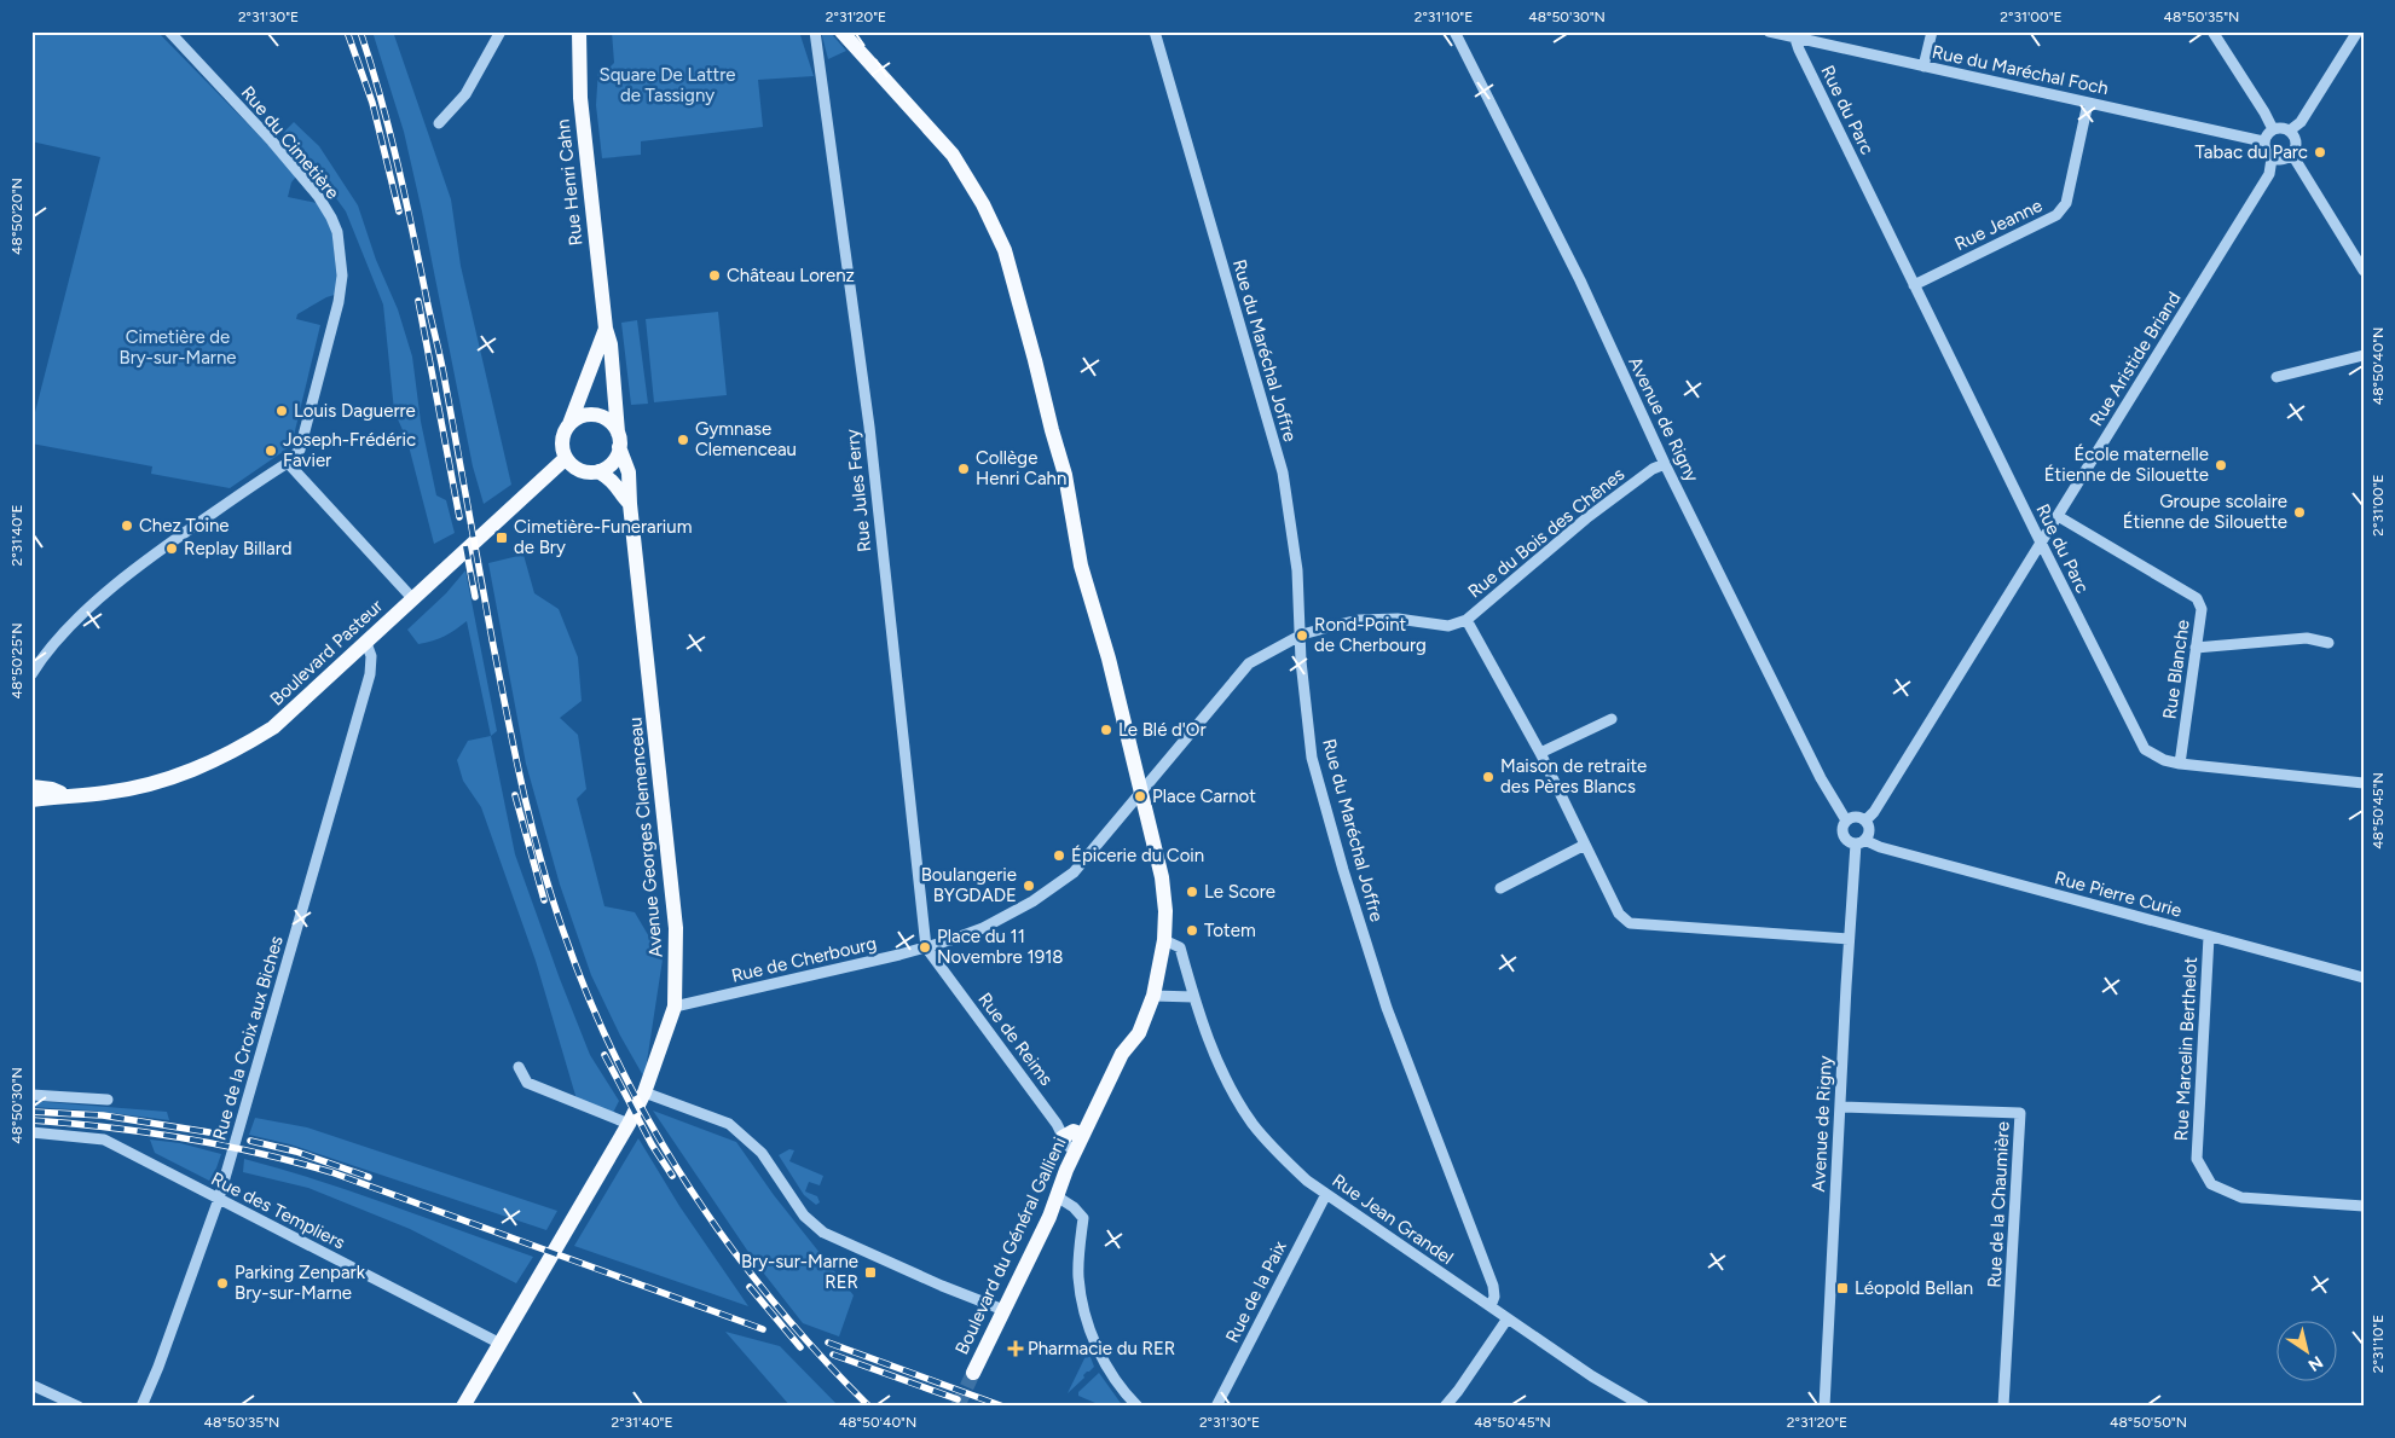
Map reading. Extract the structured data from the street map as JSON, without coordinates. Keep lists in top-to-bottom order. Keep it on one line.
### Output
{"streets":{"main road":["Rue Henri Cahn","Boulevard Pasteur","Avenue Georges Clemenceau","Boulevard du Général Gallieni"],"street":["Rue du Maréchal Foch","Rue du Parc","Rue du Cimetière","Rue Jeanne","Rue du Maréchal Joffre","Rue Aristide Briand","Avenue de Rigny","Rue Jules Ferry","Rue du Bois des Chênes","Rue Blanche","Rue Pierre Curie","Rue de Cherbourg","Rue de la Croix aux Biches","Rue de Reims","Rue Marcelin Berthelot","Rue de la Chaumière","Rue des Templiers","Rue Jean Grandel","Rue de la Paix"]},"crossings":[["Rue du Maréchal Foch","Rue du Parc"],["Rue du Maréchal Foch","Rue Jeanne"],["Rue du Maréchal Foch","Rue Aristide Briand"],["Rue du Parc","Rue Jeanne"],["Rue du Parc","Rue Aristide Briand"],["Rue du Parc","Rue Blanche"],["Rue Henri Cahn","Avenue Georges Clemenceau"],["Rue du Maréchal Joffre","Rue de Cherbourg"],["Rue du Maréchal Joffre","Rue Jean Grandel"],["Rue Aristide Briand","Avenue de Rigny"],["Rue Aristide Briand","Rue Blanche"],["Rue Aristide Briand","Rue Pierre Curie"],["Avenue de Rigny","Rue du Bois des Chênes"],["Avenue de Rigny","Rue Pierre Curie"],["Avenue de Rigny","Rue de la Chaumière"],["Rue Jules Ferry","Rue de Cherbourg"],["Rue Jules Ferry","Rue de Reims"],["Rue du Bois des Chênes","Rue de Cherbourg"],["Boulevard Pasteur","Avenue Georges Clemenceau"],["Boulevard Pasteur","Rue de la Croix aux Biches"],["Avenue Georges Clemenceau","Rue de Cherbourg"],["Avenue Georges Clemenceau","Rue des Templiers"],["Rue Pierre Curie","Rue Marcelin Berthelot"],["Rue de Cherbourg","Rue de Reims"],["Rue de Cherbourg","Boulevard du Général Gallieni"],["Rue de la Croix aux Biches","Rue des Templiers"],["Rue de Reims","Boulevard du Général Gallieni"],["Rue Jean Grandel","Boulevard du Général Gallieni"],["Rue Jean Grandel","Rue de la Paix"]],"parks":["Square De Lattre de Tassigny","Cimetière de Bry-sur-Marne"],"places":{"other":["Tabac du Parc","Château Lorenz","Louis Daguerre","Gymnase Clemenceau","Joseph-Frédéric Favier","École maternelle Étienne de Silouette","Collège Henri Cahn","Groupe scolaire Étienne de Silouette","Chez Toine","Replay Billard","Rond-Point de Cherbourg","Le Blé d'Or","Maison de retraite des Pères Blancs","Place Carnot","Épicerie du Coin","Boulangerie BYGDADE","Le Score","Totem","Place du 11 Novembre 1918","Parking Zenpark Bry-sur-Marne"],"transit":["Cimetière-Funerarium de Bry","Bry-sur-Marne RER","Léopold Bellan"],"health":["Pharmacie du RER"]},"north":"bottom right","coordinates":["2°31'30\"E","2°31'20\"E","2°31'10\"E","48°50'30\"N","2°31'00\"E","48°50'35\"N","48°50'20\"N","48°50'40\"N","2°31'40\"E","48°50'25\"N","48°50'45\"N","48°50'50\"N"]}
